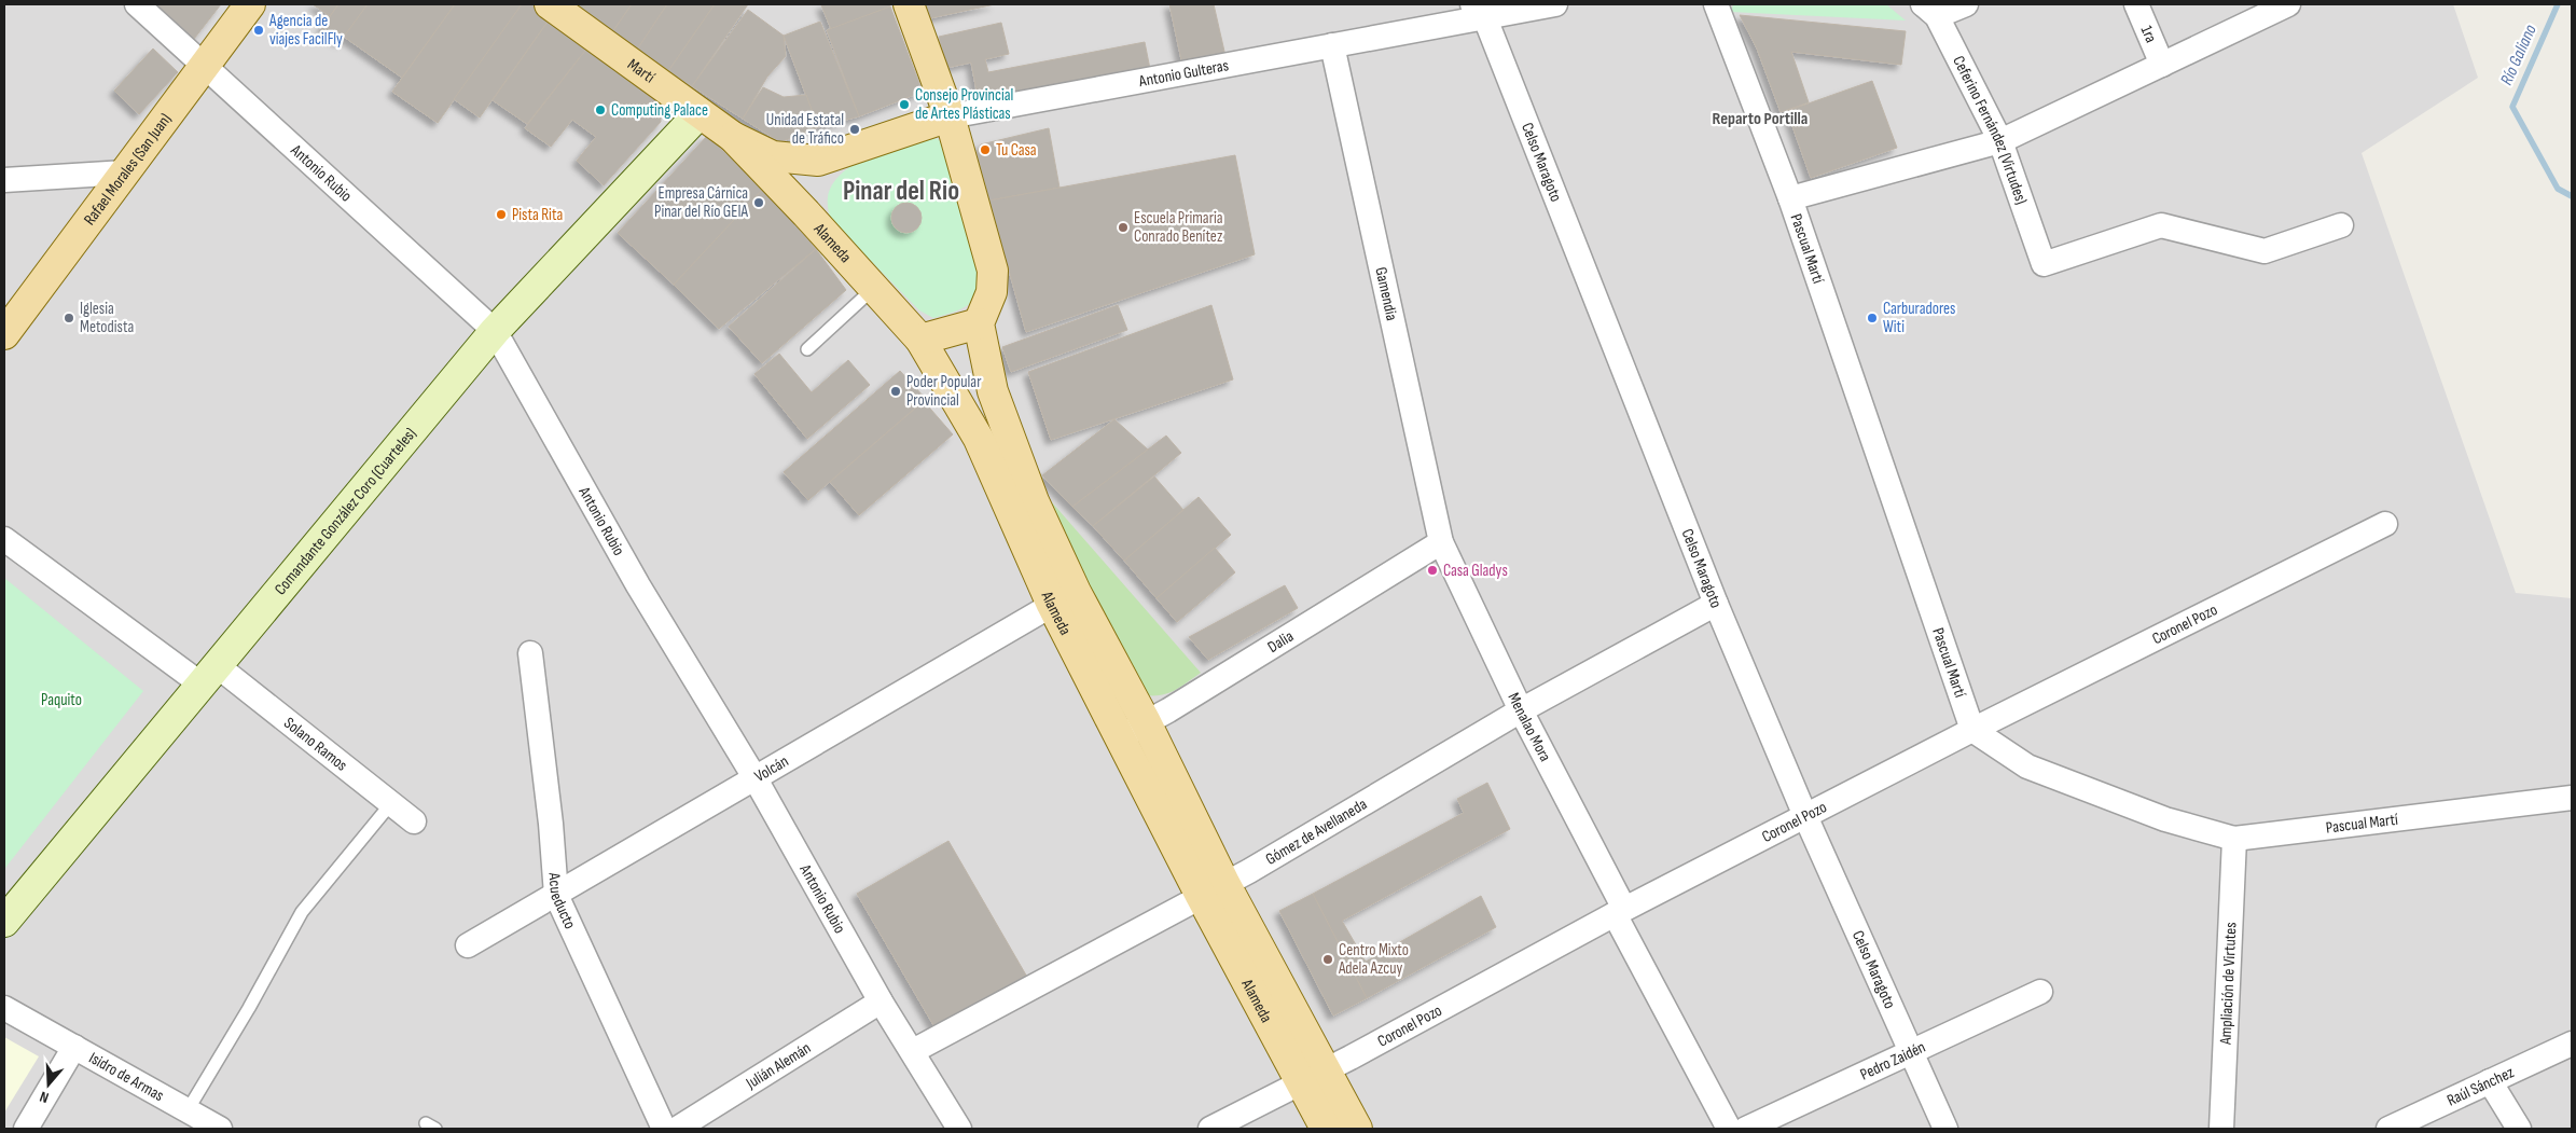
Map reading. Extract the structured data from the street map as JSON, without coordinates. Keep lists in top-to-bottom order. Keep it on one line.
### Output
{"streets":{"main road":["Martí","Antonio Gulteras","Rafael Morales (San Juan)","Alameda"],"street":["1ra","Ceferino Fernández (Virtudes)","Celso Maragoto","Antonio Rubio","Pascual Martí","Gamendia","Comandante González Coro (Cuarteles)","Coronel Pozo","Dalia","Menalao Mora","Solano Ramos","Volcán","Gómez de Avellaneda","Acueducto","Ampliación de Virtutes","Pedro Zaidén","Julián Alemán","Isidro de Armas","Raúl Sánchez"]},"crossings":[["Martí","Antonio Gulteras"],["Martí","Alameda"],["Martí","Comandante González Coro (Cuarteles)"],["Antonio Gulteras","Celso Maragoto"],["Antonio Gulteras","Alameda"],["Antonio Gulteras","Gamendia"],["Celso Maragoto","Coronel Pozo"],["Celso Maragoto","Gómez de Avellaneda"],["Celso Maragoto","Pedro Zaidén"],["Rafael Morales (San Juan)","Antonio Rubio"],["Antonio Rubio","Comandante González Coro (Cuarteles)"],["Antonio Rubio","Volcán"],["Antonio Rubio","Gómez de Avellaneda"],["Antonio Rubio","Julián Alemán"],["Alameda","Coronel Pozo"],["Alameda","Dalia"],["Alameda","Volcán"],["Alameda","Gómez de Avellaneda"],["Pascual Martí","Coronel Pozo"],["Pascual Martí","Ampliación de Virtutes"],["Gamendia","Dalia"],["Gamendia","Menalao Mora"],["Comandante González Coro (Cuarteles)","Solano Ramos"],["Coronel Pozo","Menalao Mora"],["Dalia","Menalao Mora"],["Menalao Mora","Gómez de Avellaneda"],["Volcán","Acueducto"]],"districts":["Reparto Portilla","Pinar del Rio"],"water":["Río Galiano"],"parks":["Paquito"],"places":["Agencia de viajes FacilFly","Consejo Provincial de Artes Plásticas","Computing Palace","Unidad Estatal de Tráfico","Tu Casa","Empresa Cárnica Pinar del Río GEIA","Pista Rita","Escuela Primaria Conrado Benítez","Iglesia Metodista","Carburadores Witi","Poder Popular Provincial","Casa Gladys","Centro Mixto Adela Azcuy"],"north":"bottom"}
